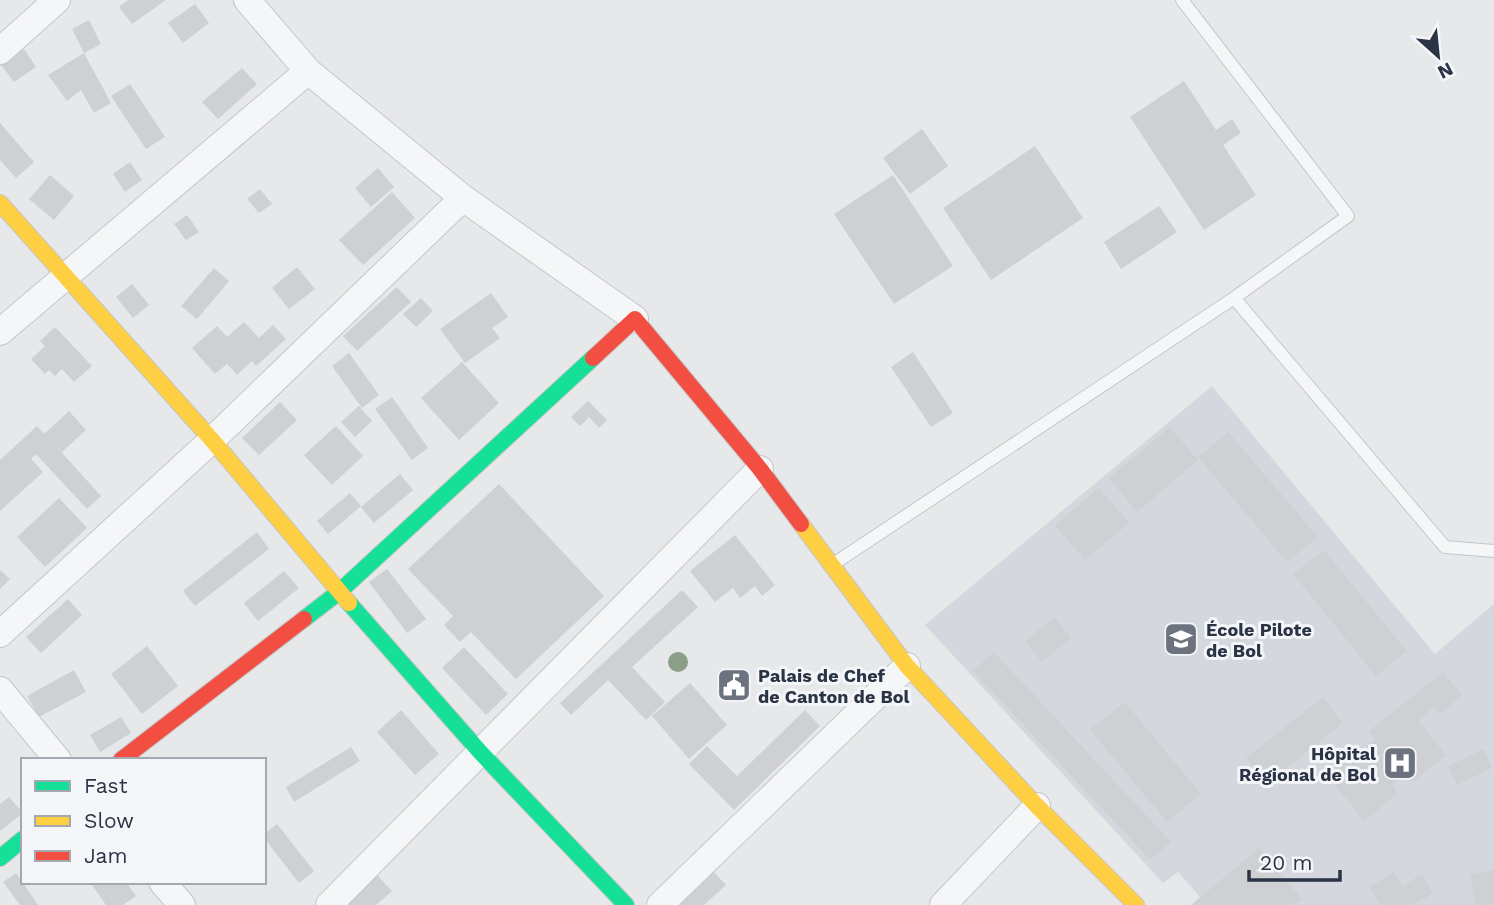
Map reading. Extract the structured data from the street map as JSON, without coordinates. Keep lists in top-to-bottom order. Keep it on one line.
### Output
{"places":{"school or university":["École Pilote de Bol"],"public building":["Palais de Chef de Canton de Bol"],"hospital":["Hôpital Régional de Bol"]},"legend":["Fast","Slow","Jam"],"scale_bar":"20 m","north":"bottom right"}
